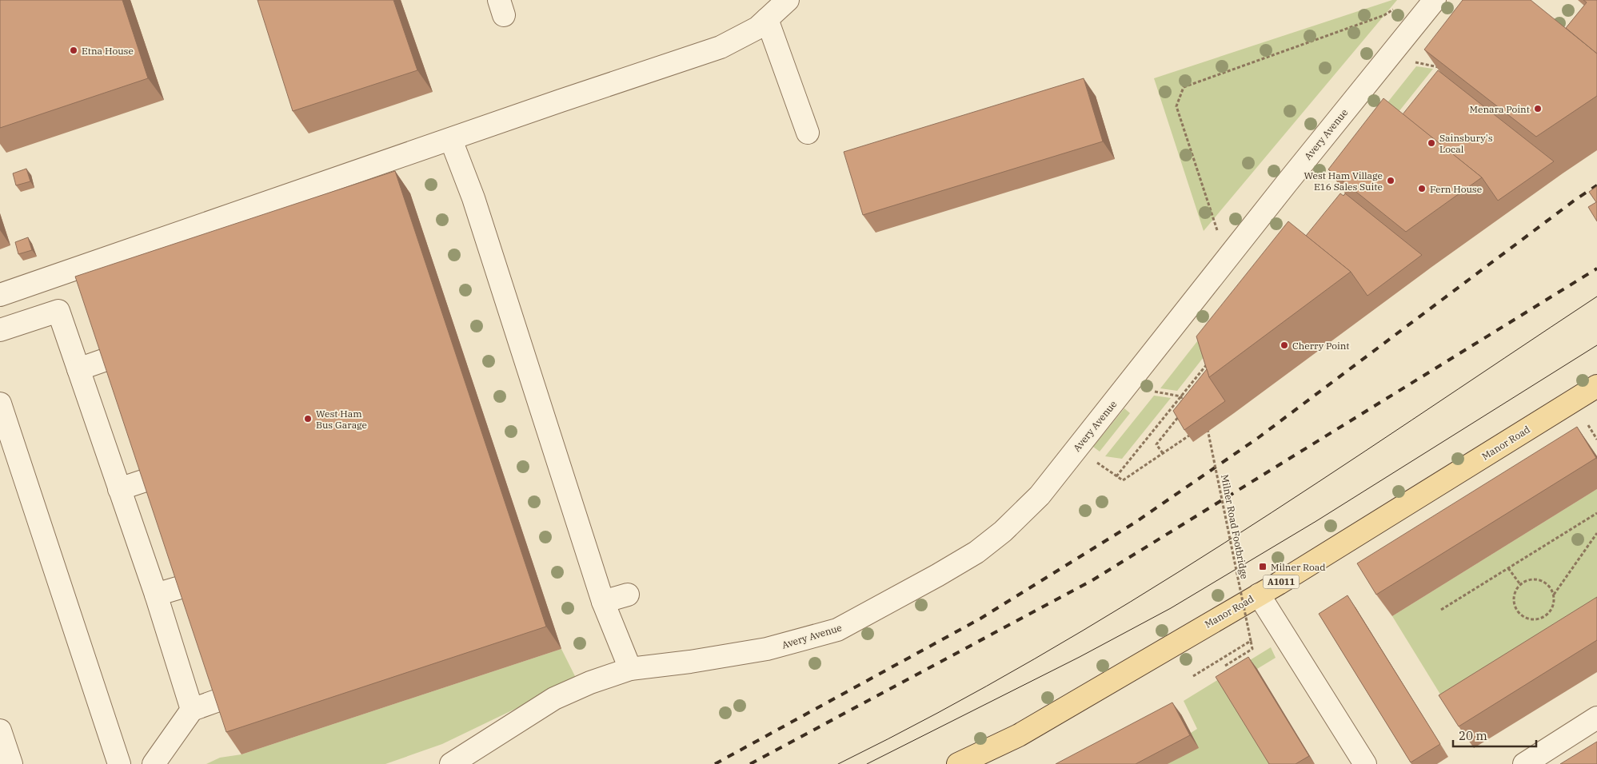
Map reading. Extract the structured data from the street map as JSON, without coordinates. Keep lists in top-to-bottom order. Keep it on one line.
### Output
{"streets":{"main road":["Manor Road","A1011"],"street":["Avery Avenue"],"path":["Milner Road Footbridge"]},"places":{"other":["Etna House","Menara Point","Sainsbury's Local","West Ham Village E16 Sales Suite","Fern House","Cherry Point","West Ham Bus Garage"],"transit":["Milner Road"]},"scale_bar":"20 m"}
